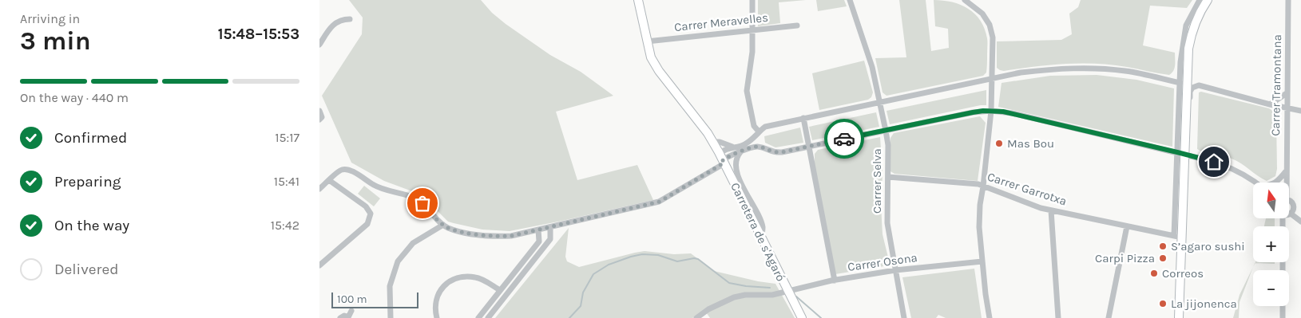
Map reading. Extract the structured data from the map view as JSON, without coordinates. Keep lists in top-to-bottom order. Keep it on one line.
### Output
{"streets":{"street":["Carrer Meravelles","Carrer Tramontana","Carrer Selva","Carrer Garrotxa","Carretera de s'Agaró","Carrer Osona"]},"crossings":[["Carrer Meravelles","Carretera de s'Agaró"],["Carrer Selva","Carrer Garrotxa"],["Carrer Selva","Carrer Osona"],["Carretera de s'Agaró","Carrer Osona"]],"places":["Mas Bou","S’agaro sushi","Carpi Pizza","Correos","La jijonenca"],"scale_bar":"100 m","north":"top","page":{"heading":["3 min","Arriving in","15:48–15:53"],"bar":"On the way · 440 m","list":[["Confirmed","15:17"],["Preparing","15:41"],["On the way","15:42"],"Delivered"],"map_buttons":["+","−"],"scale":"100 m"}}
